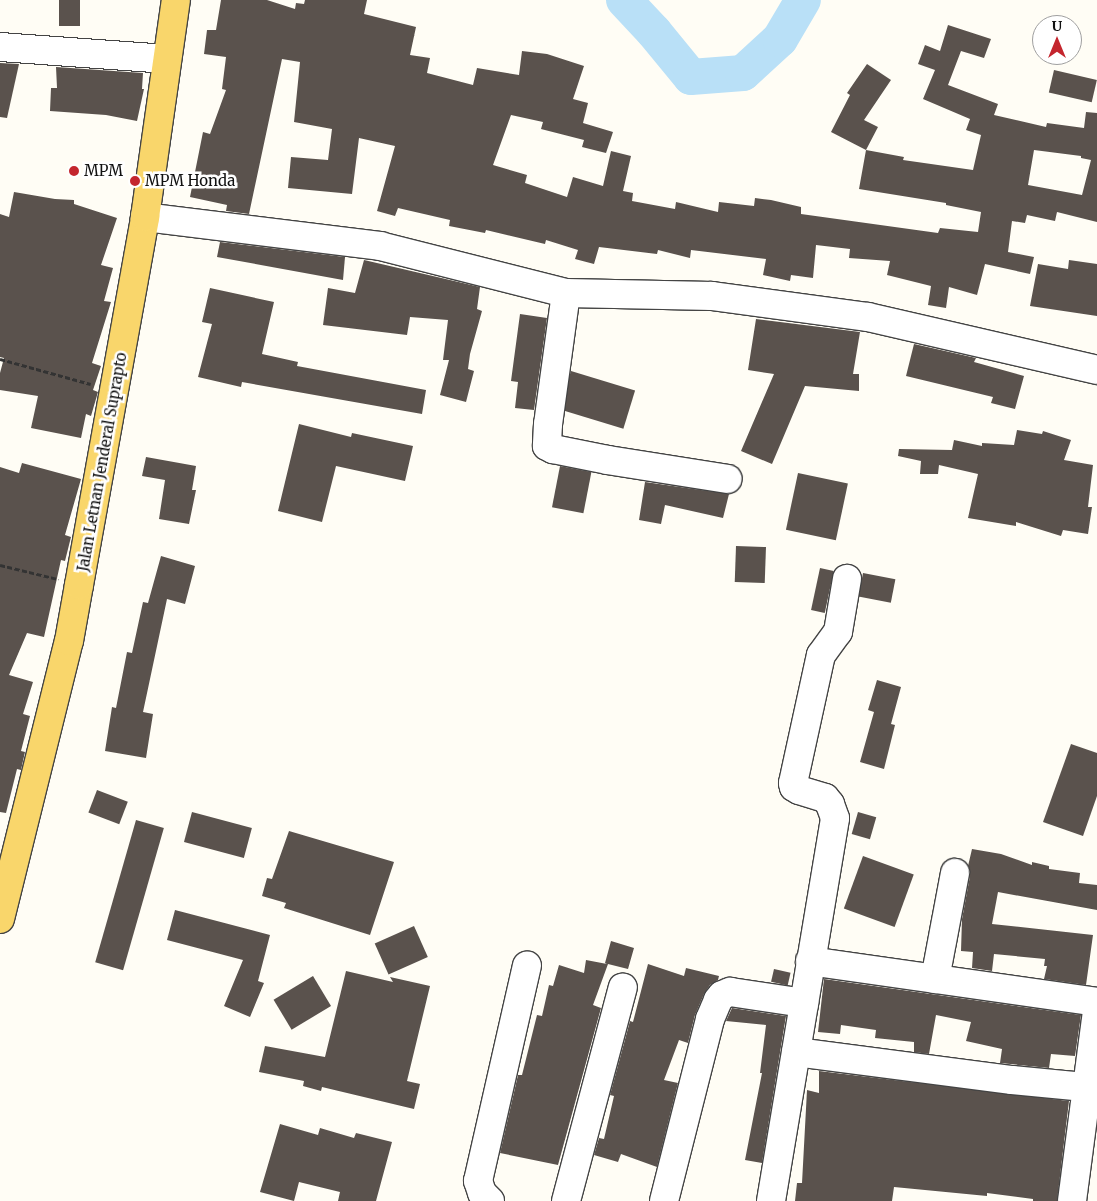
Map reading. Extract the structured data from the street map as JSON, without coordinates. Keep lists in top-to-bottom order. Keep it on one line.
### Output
{"streets":{"main road":["Jalan Letnan Jenderal Suprapto"]},"places":["MPM","MPM Honda"],"north":"top"}
